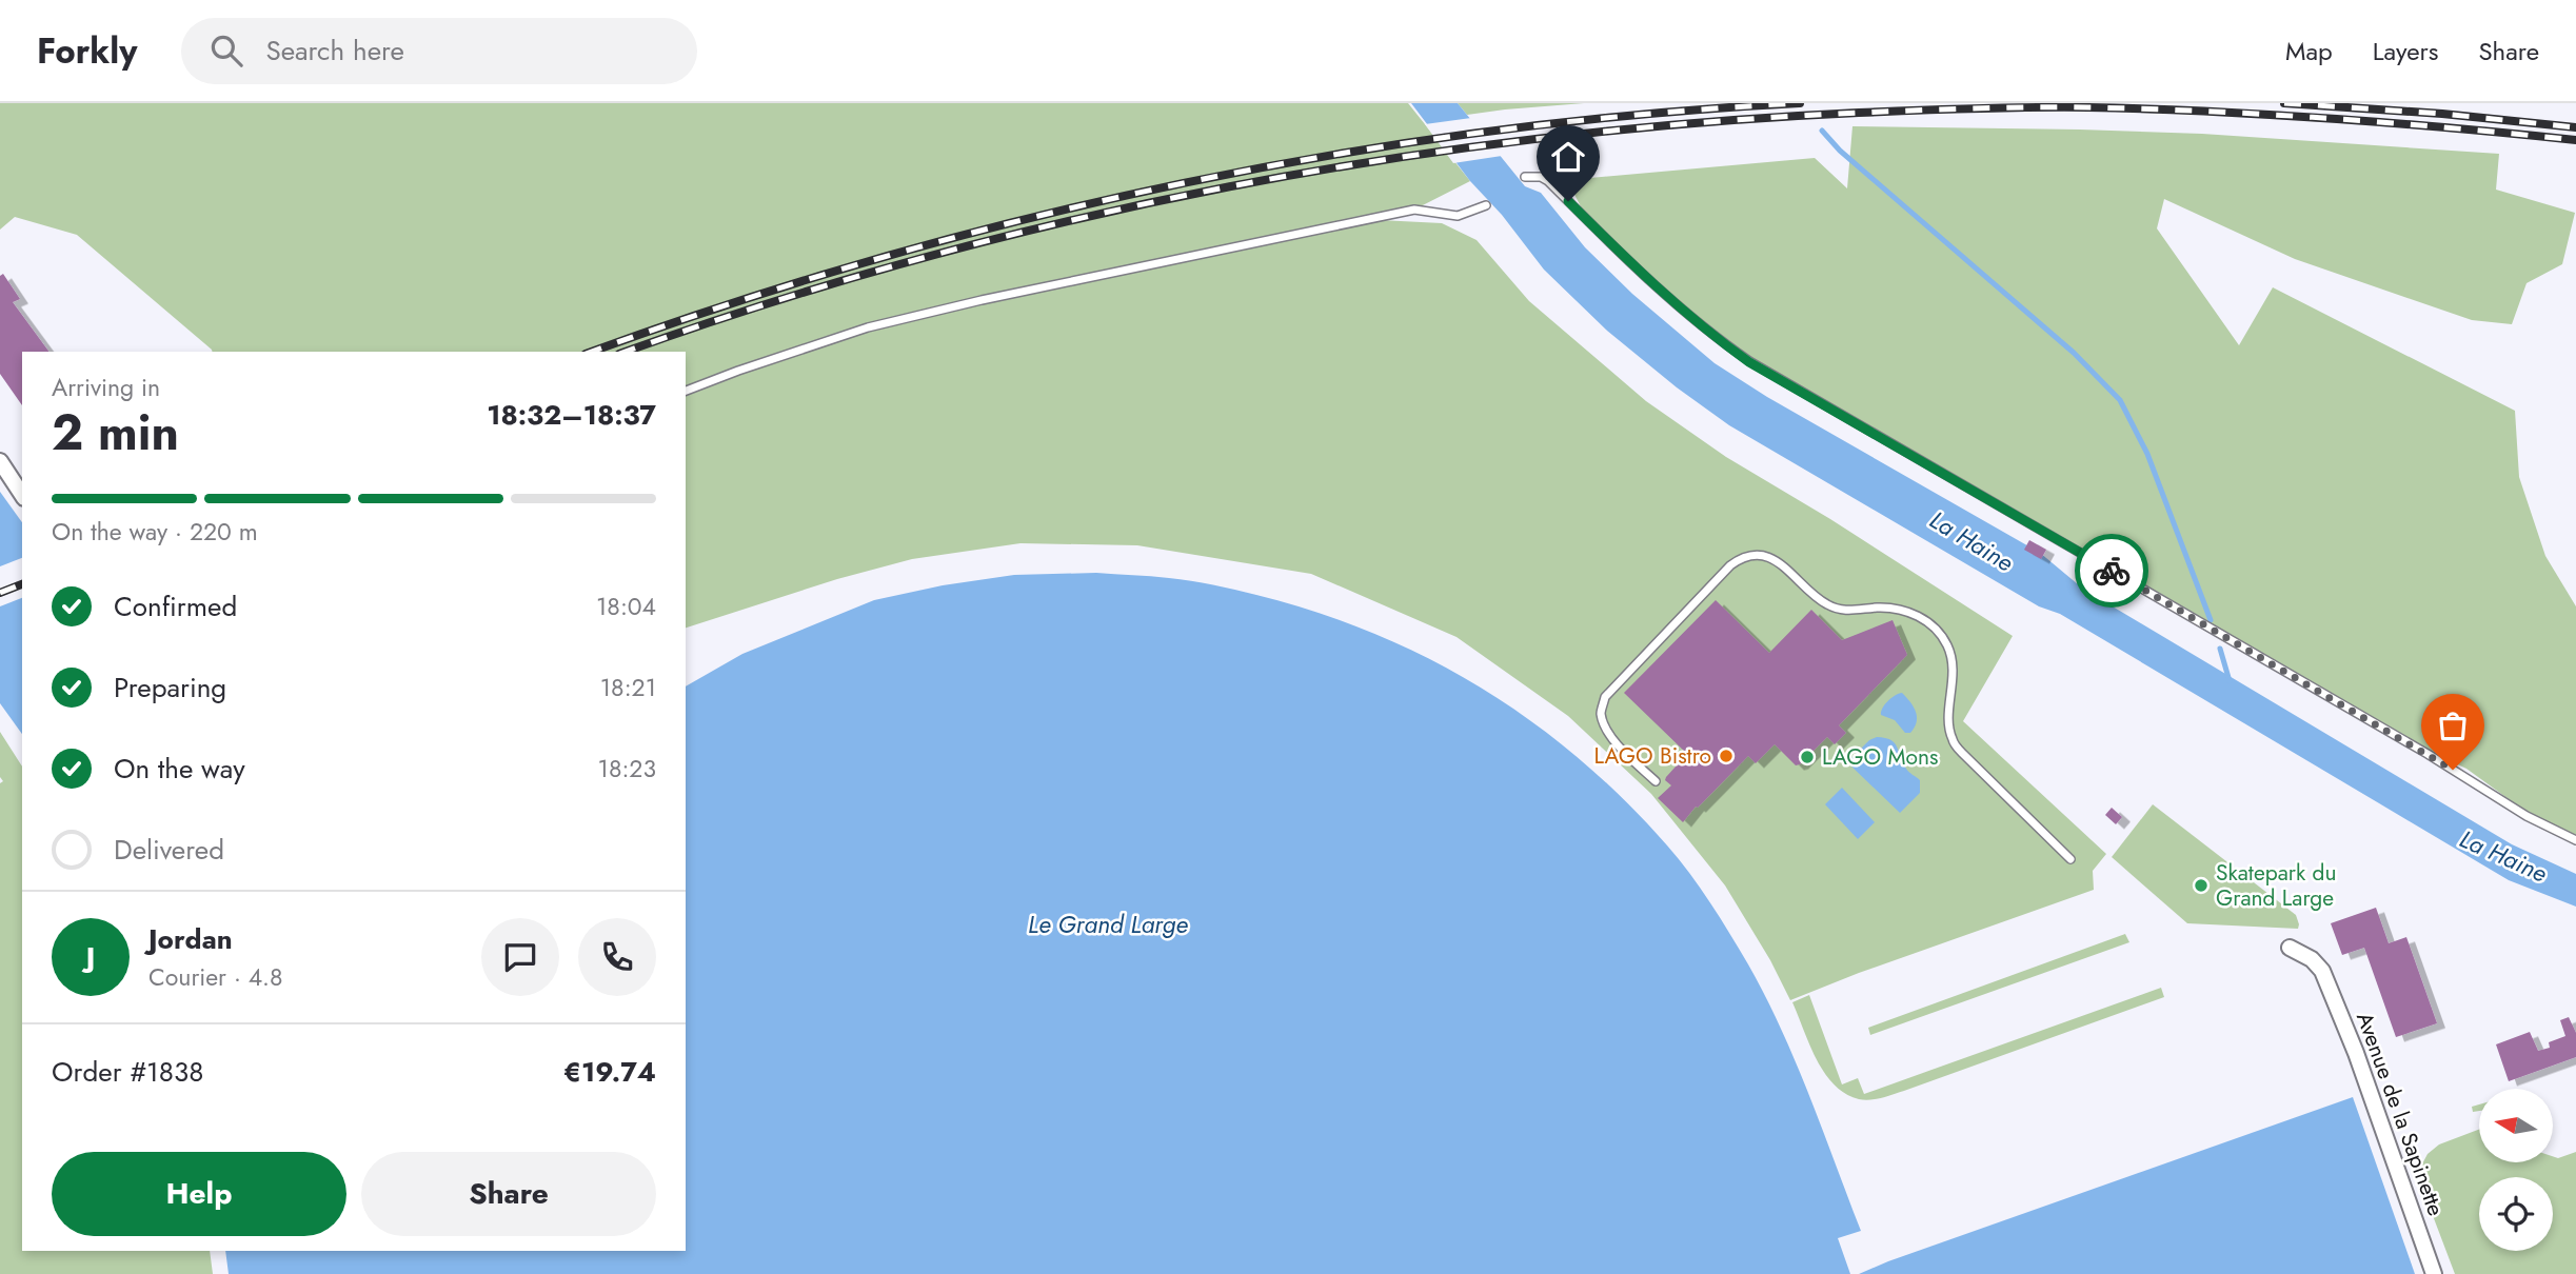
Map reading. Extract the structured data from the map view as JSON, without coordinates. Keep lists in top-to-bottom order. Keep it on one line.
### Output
{"streets":{"street":["Avenue de la Sapinette"]},"water":["La Haine","Le Grand Large"],"places":["LAGO Bistro","LAGO Mons","Skatepark du Grand Large"],"north":"left","page":{"header":"Forkly","search":"Search here","nav":["Map","Layers","Share"],"heading":["2 min","Arriving in","18:32–18:37"],"panel":["Jordan","Courier · 4.8","Order #1838","€19.74"],"bar":"On the way · 220 m","list":[["Confirmed","18:04"],["Preparing","18:21"],["On the way","18:23"],"Delivered"],"round":"J","buttons":["Help","Share"]}}
